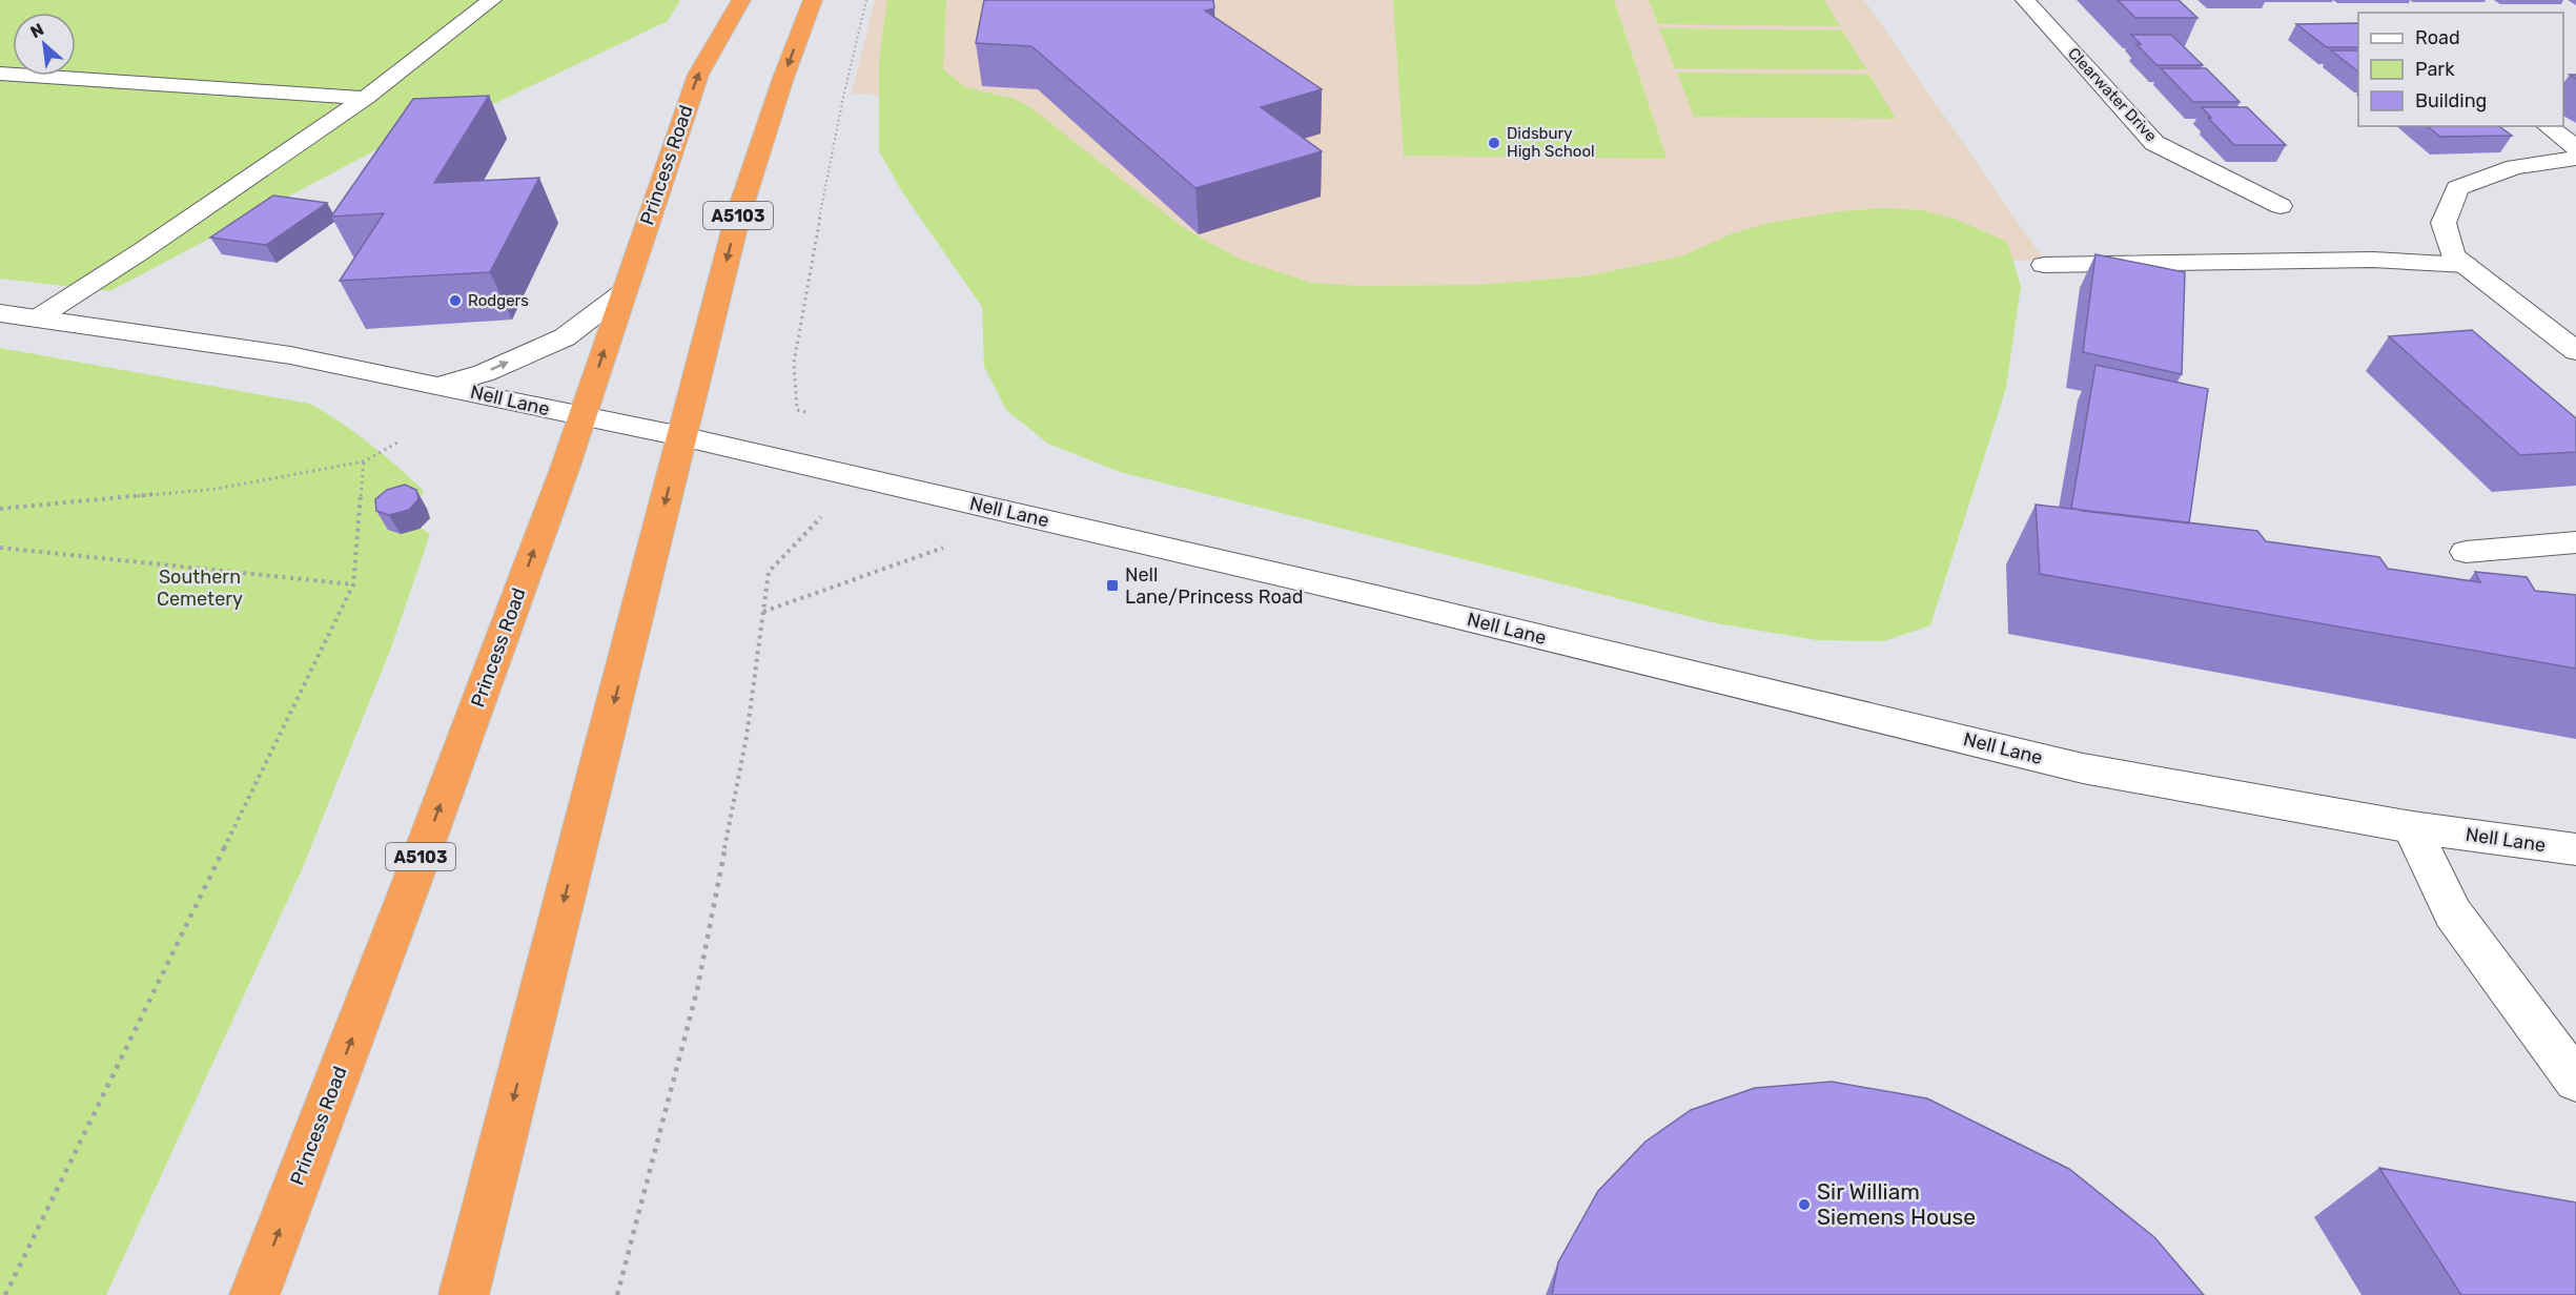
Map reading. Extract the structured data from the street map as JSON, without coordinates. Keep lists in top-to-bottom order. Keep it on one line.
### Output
{"streets":{"highway":["Princess Road","A5103"],"street":["Clearwater Drive","Nell Lane"]},"crossings":[["Princess Road","Nell Lane"],["A5103","Nell Lane"]],"parks":["Southern Cemetery"],"places":{"other":["Didsbury High School","Rodgers","Sir William Siemens House"],"transit":["Nell Lane/Princess Road"]},"legend":["Road","Park","Building"],"north":"top left"}
